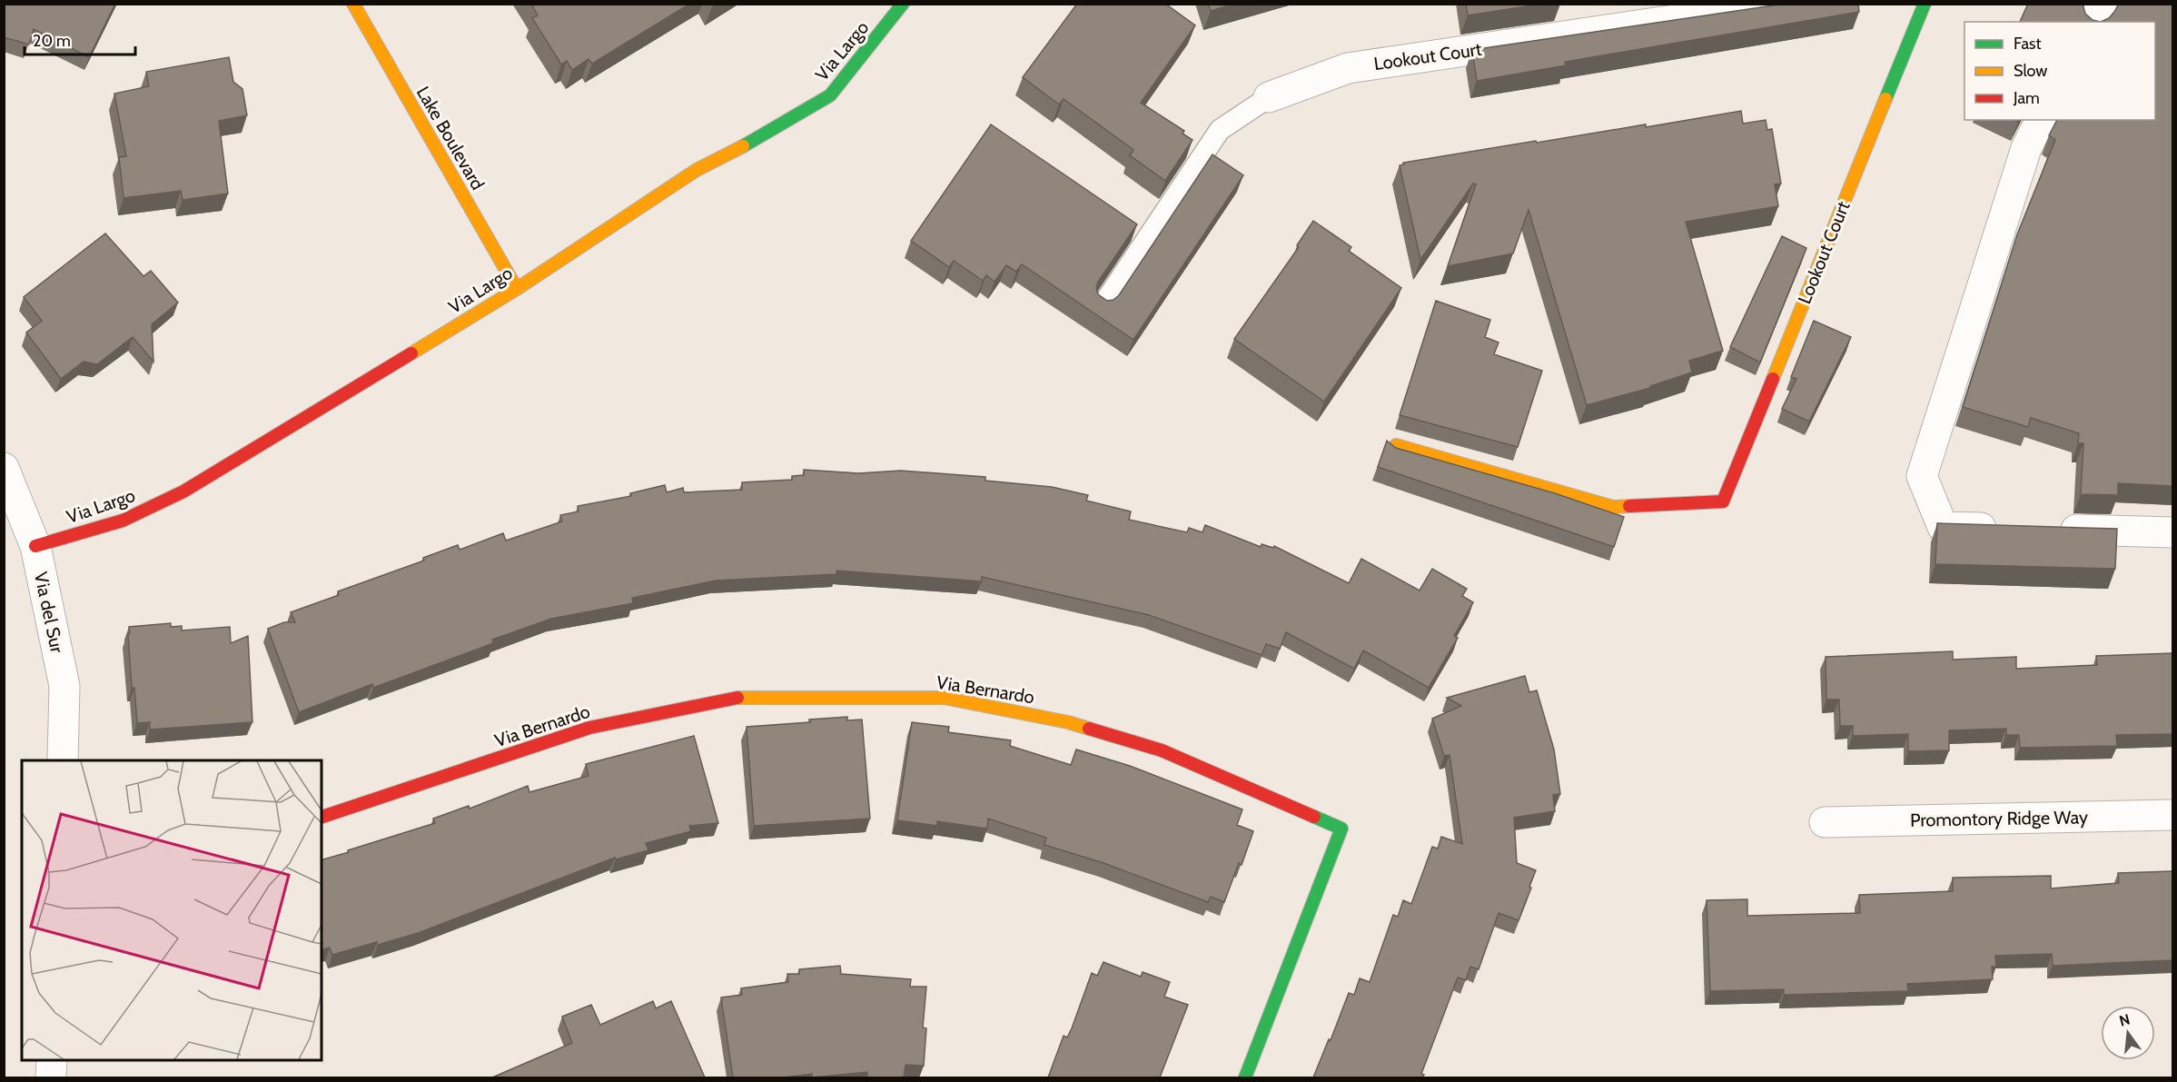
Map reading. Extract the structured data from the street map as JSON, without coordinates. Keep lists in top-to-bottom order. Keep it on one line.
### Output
{"streets":{"street":["Via Largo","Lookout Court","Lake Boulevard","Via del Sur","Via Bernardo","Promontory Ridge Way"]},"crossings":[["Via Largo","Lake Boulevard"],["Via Largo","Via del Sur"]],"legend":["Fast","Slow","Jam"],"scale_bar":"20 m","north":"top"}
